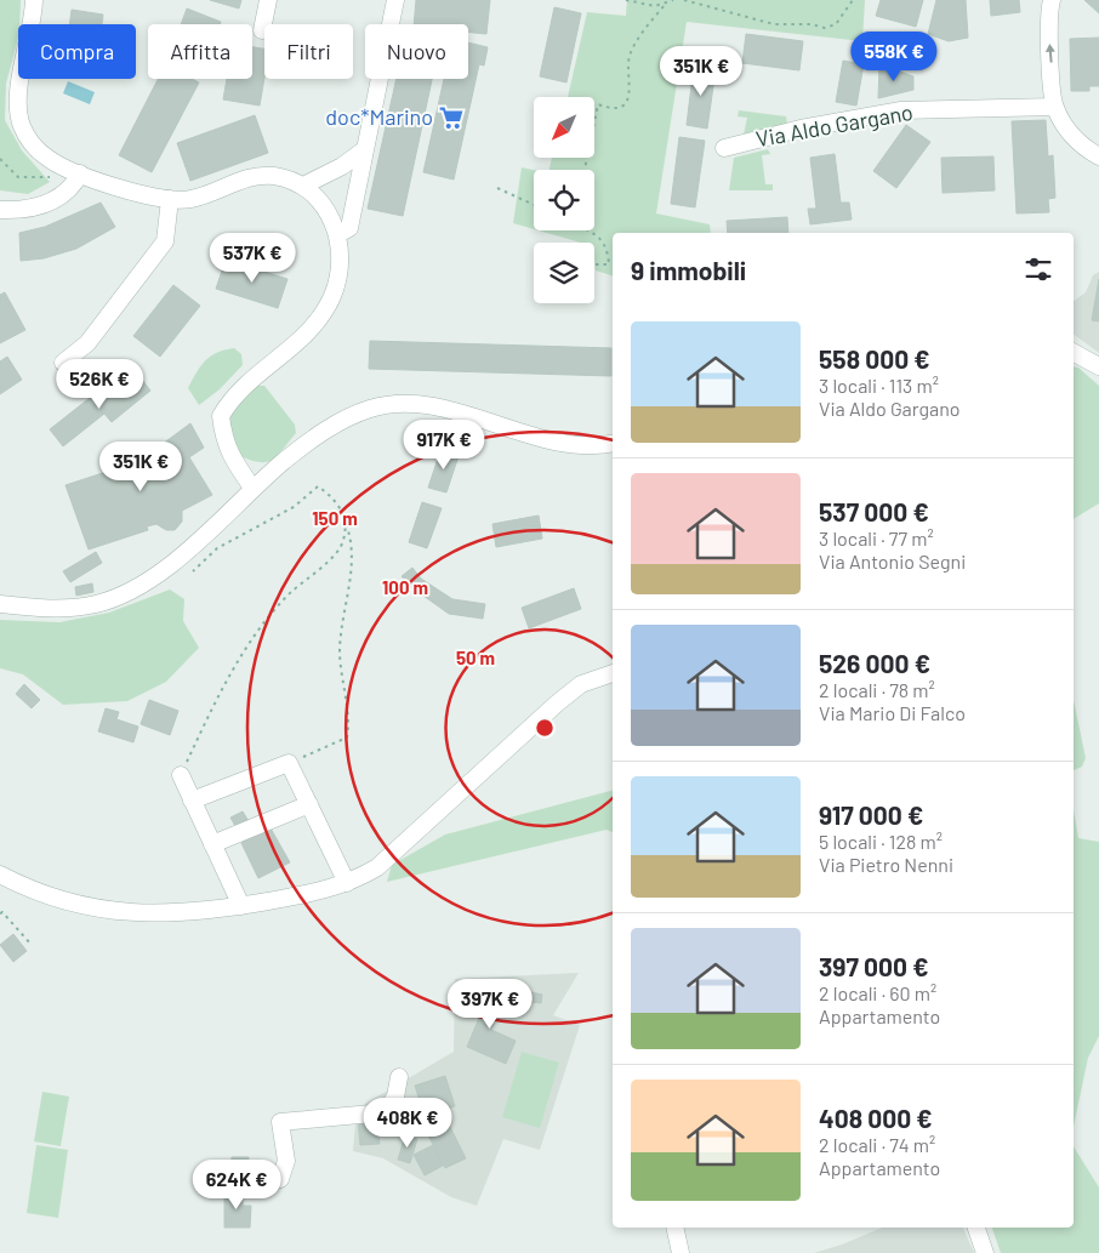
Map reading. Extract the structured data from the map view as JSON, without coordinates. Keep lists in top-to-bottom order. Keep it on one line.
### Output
{"streets":{"street":["Via Aldo Gargano"]},"places":{"supermarket":["doc*Marino"]},"north":"bottom left","page":{"chip":["Compra","Affitta","Filtri","Nuovo"],"price":["558K €","351K €","537K €","526K €","917K €","351K €","397K €","408K €","624K €"],"heading":"9 immobili","list":[{"name":"558 000 €","note":"3 locali · 113 m² · Via Aldo Gargano"},{"name":"537 000 €","note":"3 locali · 77 m² · Via Antonio Segni"},{"name":"526 000 €","note":"2 locali · 78 m² · Via Mario Di Falco"},{"name":"917 000 €","note":"5 locali · 128 m² · Via Pietro Nenni"},{"name":"397 000 €","note":"2 locali · 60 m² · Appartamento"},{"name":"408 000 €","note":"2 locali · 74 m² · Appartamento"}]},"rings":["150 m","100 m","50 m"]}
